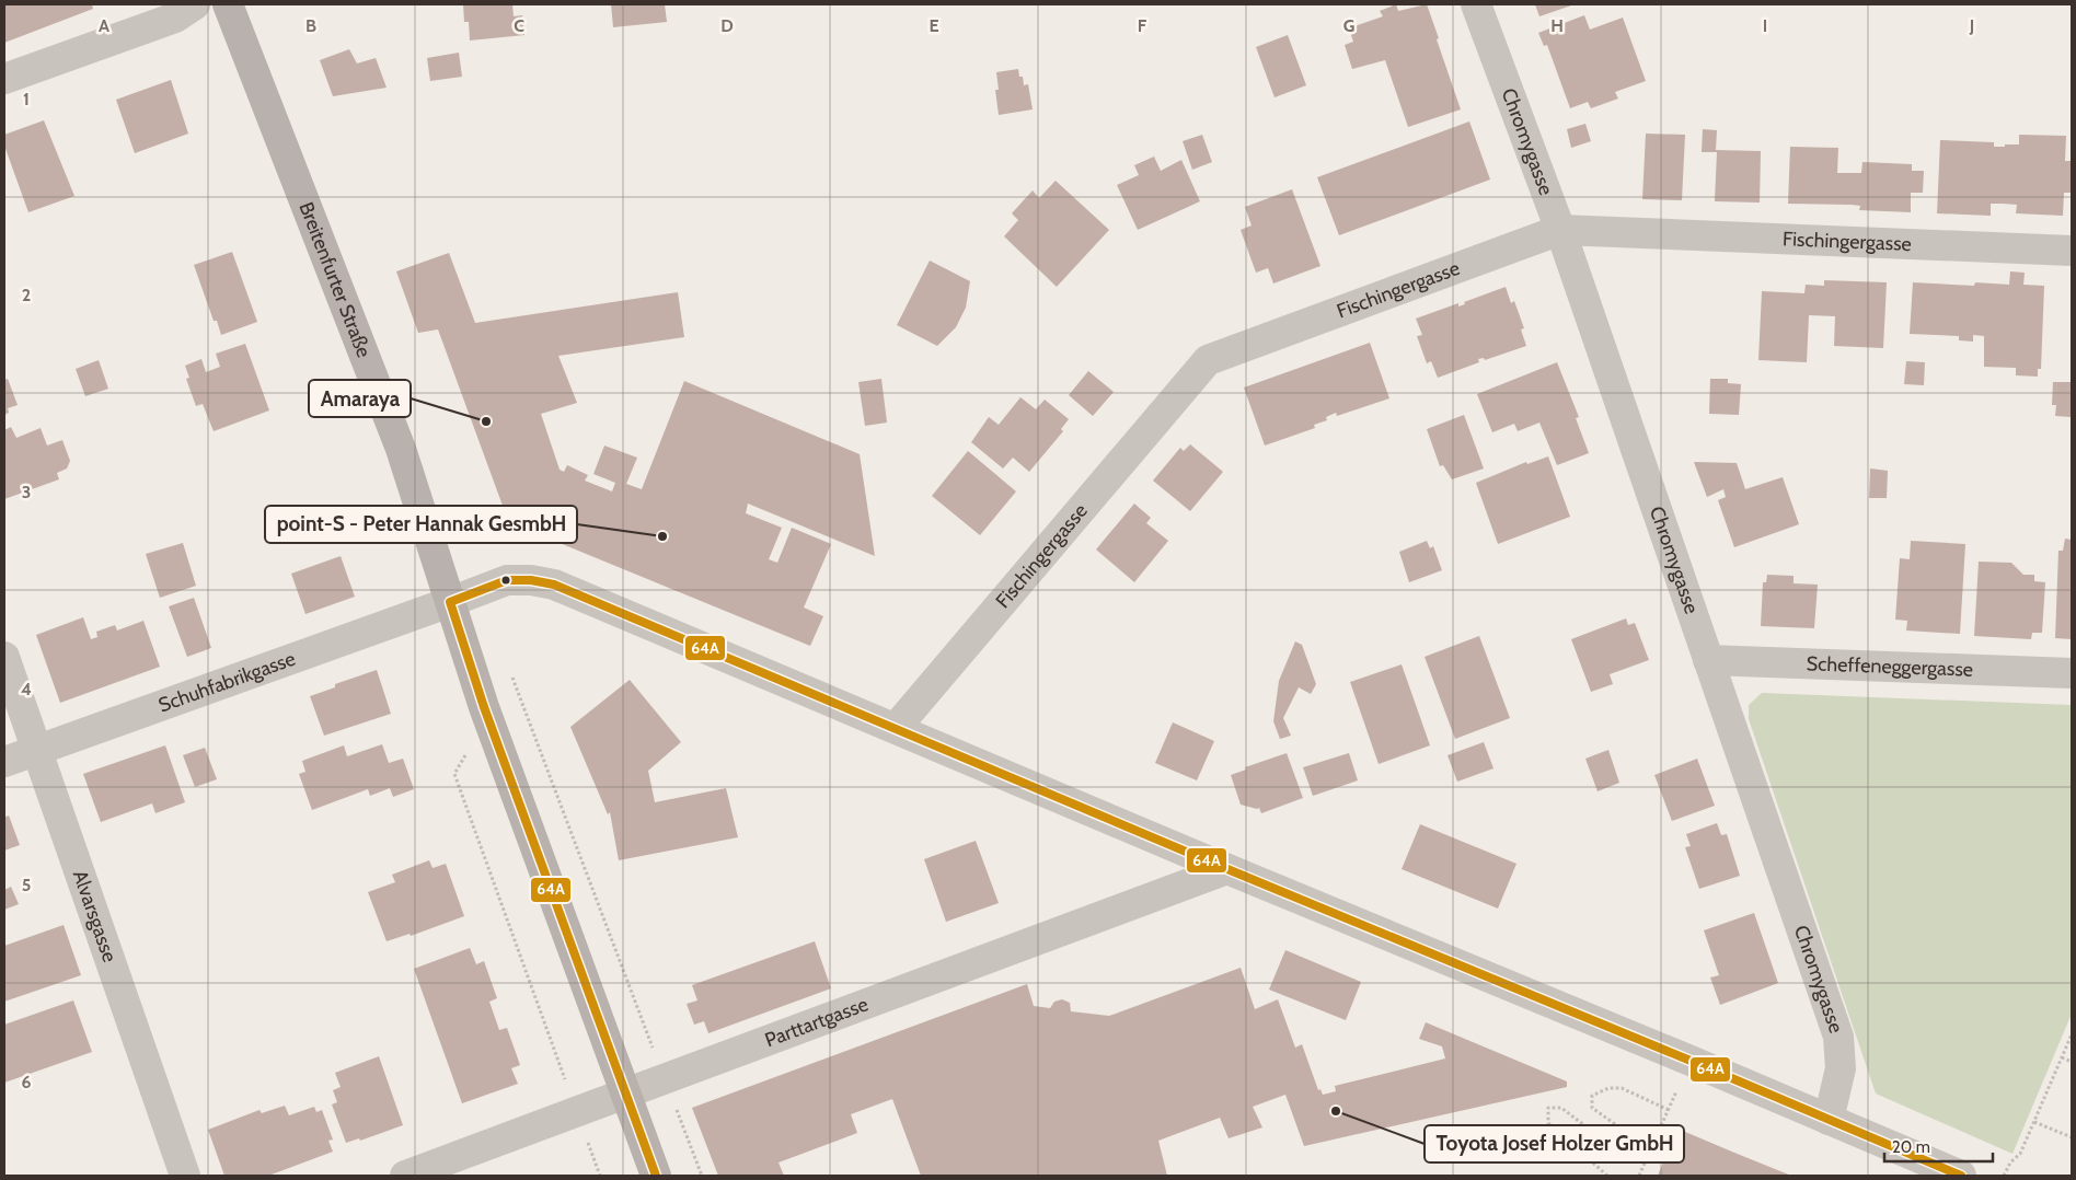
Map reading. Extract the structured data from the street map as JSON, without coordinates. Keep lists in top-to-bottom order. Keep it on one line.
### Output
{"streets":{"main road":["Breitenfurter Straße"],"street":["Chromygasse","Fischingergasse","Scheffeneggergasse","Schuhfabrikgasse","Alvarsgasse","Parttartgasse"]},"crossings":[["Chromygasse","Fischingergasse"],["Chromygasse","Scheffeneggergasse"],["Chromygasse","Schuhfabrikgasse"],["Fischingergasse","Schuhfabrikgasse"],["Breitenfurter Straße","Schuhfabrikgasse"],["Breitenfurter Straße","Parttartgasse"],["Schuhfabrikgasse","Alvarsgasse"],["Schuhfabrikgasse","Parttartgasse"]],"places":["Amaraya","point-S - Peter Hannak GesmbH","Toyota Josef Holzer GmbH"],"lines":["transit line 64A"],"scale_bar":"20 m","grid":{"columns":["A","B","C","D","E","F","G","H","I","J"],"rows":["1","2","3","4","5","6"]}}
